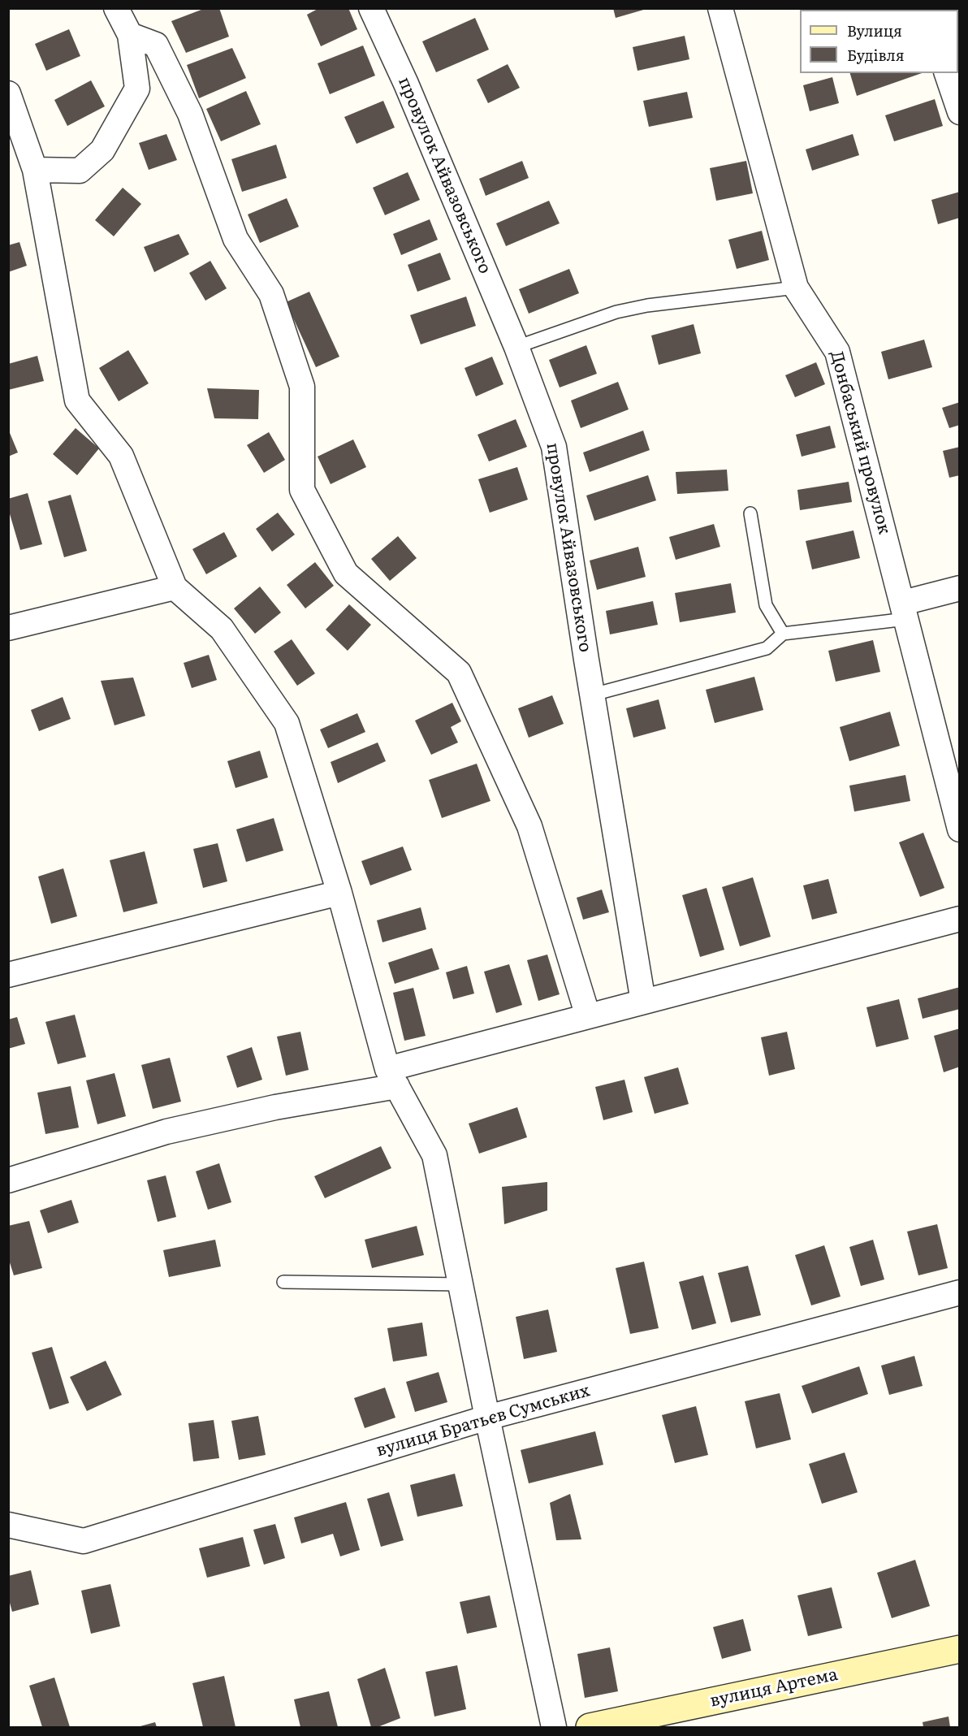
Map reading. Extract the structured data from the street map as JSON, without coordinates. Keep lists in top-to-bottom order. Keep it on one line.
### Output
{"streets":{"street":["провулок Айвазовського","Донбаський провулок","вулиця Братьєв Сумських","вулиця Артема"]},"legend":["Вулиця","Будівля"]}
